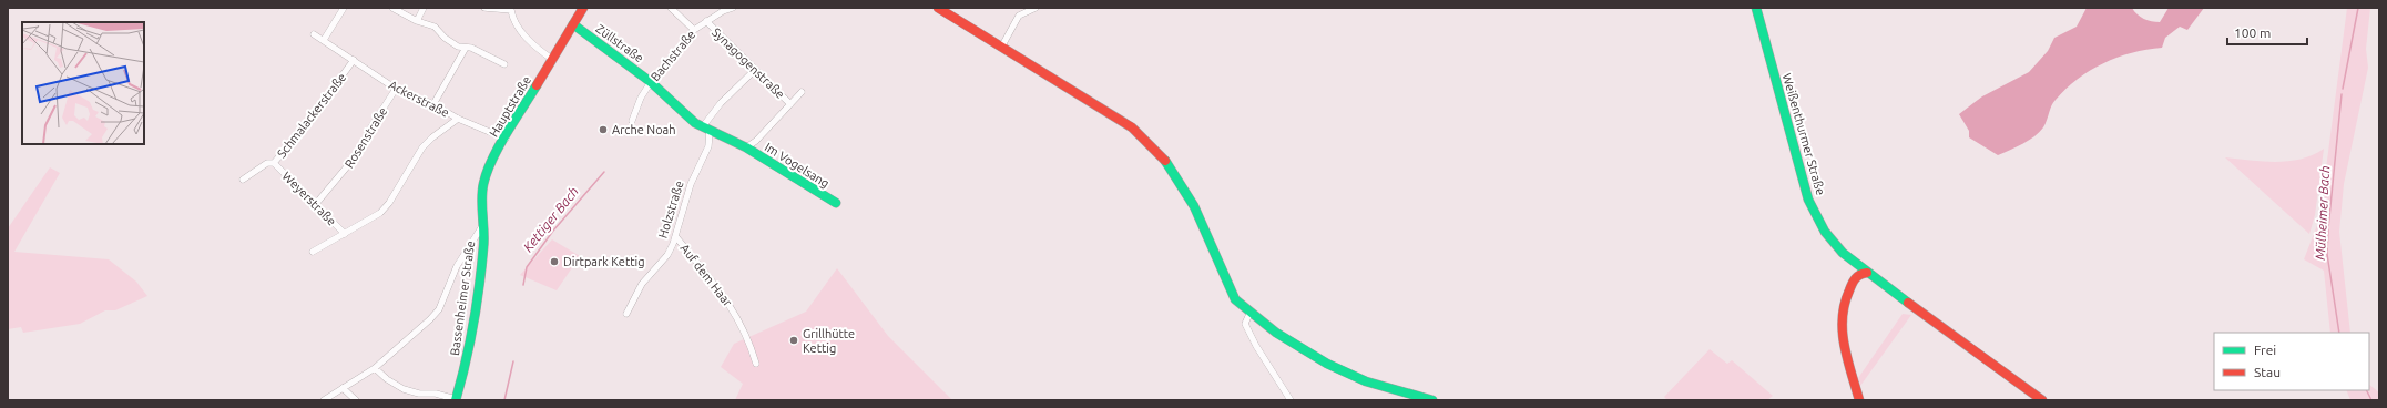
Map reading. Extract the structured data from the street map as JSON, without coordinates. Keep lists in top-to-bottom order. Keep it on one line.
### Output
{"streets":{"street":["Züllstraße","Bachstraße","Synagogenstraße","Ackerstraße","Hauptstraße","Schmalackerstraße","Weißenthurmer Straße","Rosenstraße","Im Vogelsang","Weyerstraße","Holzstraße","Auf dem Haar","Bassenheimer Straße"]},"crossings":[["Züllstraße","Bachstraße"],["Züllstraße","Hauptstraße"],["Bachstraße","Synagogenstraße"],["Ackerstraße","Hauptstraße"],["Ackerstraße","Schmalackerstraße"],["Ackerstraße","Rosenstraße"],["Hauptstraße","Bassenheimer Straße"],["Schmalackerstraße","Weyerstraße"],["Rosenstraße","Weyerstraße"],["Holzstraße","Auf dem Haar"]],"water":["Mülheimer Bach","Kettiger Bach"],"places":["Arche Noah","Dirtpark Kettig","Grillhütte Kettig"],"legend":["Frei","Stau"],"scale_bar":"100 m"}
